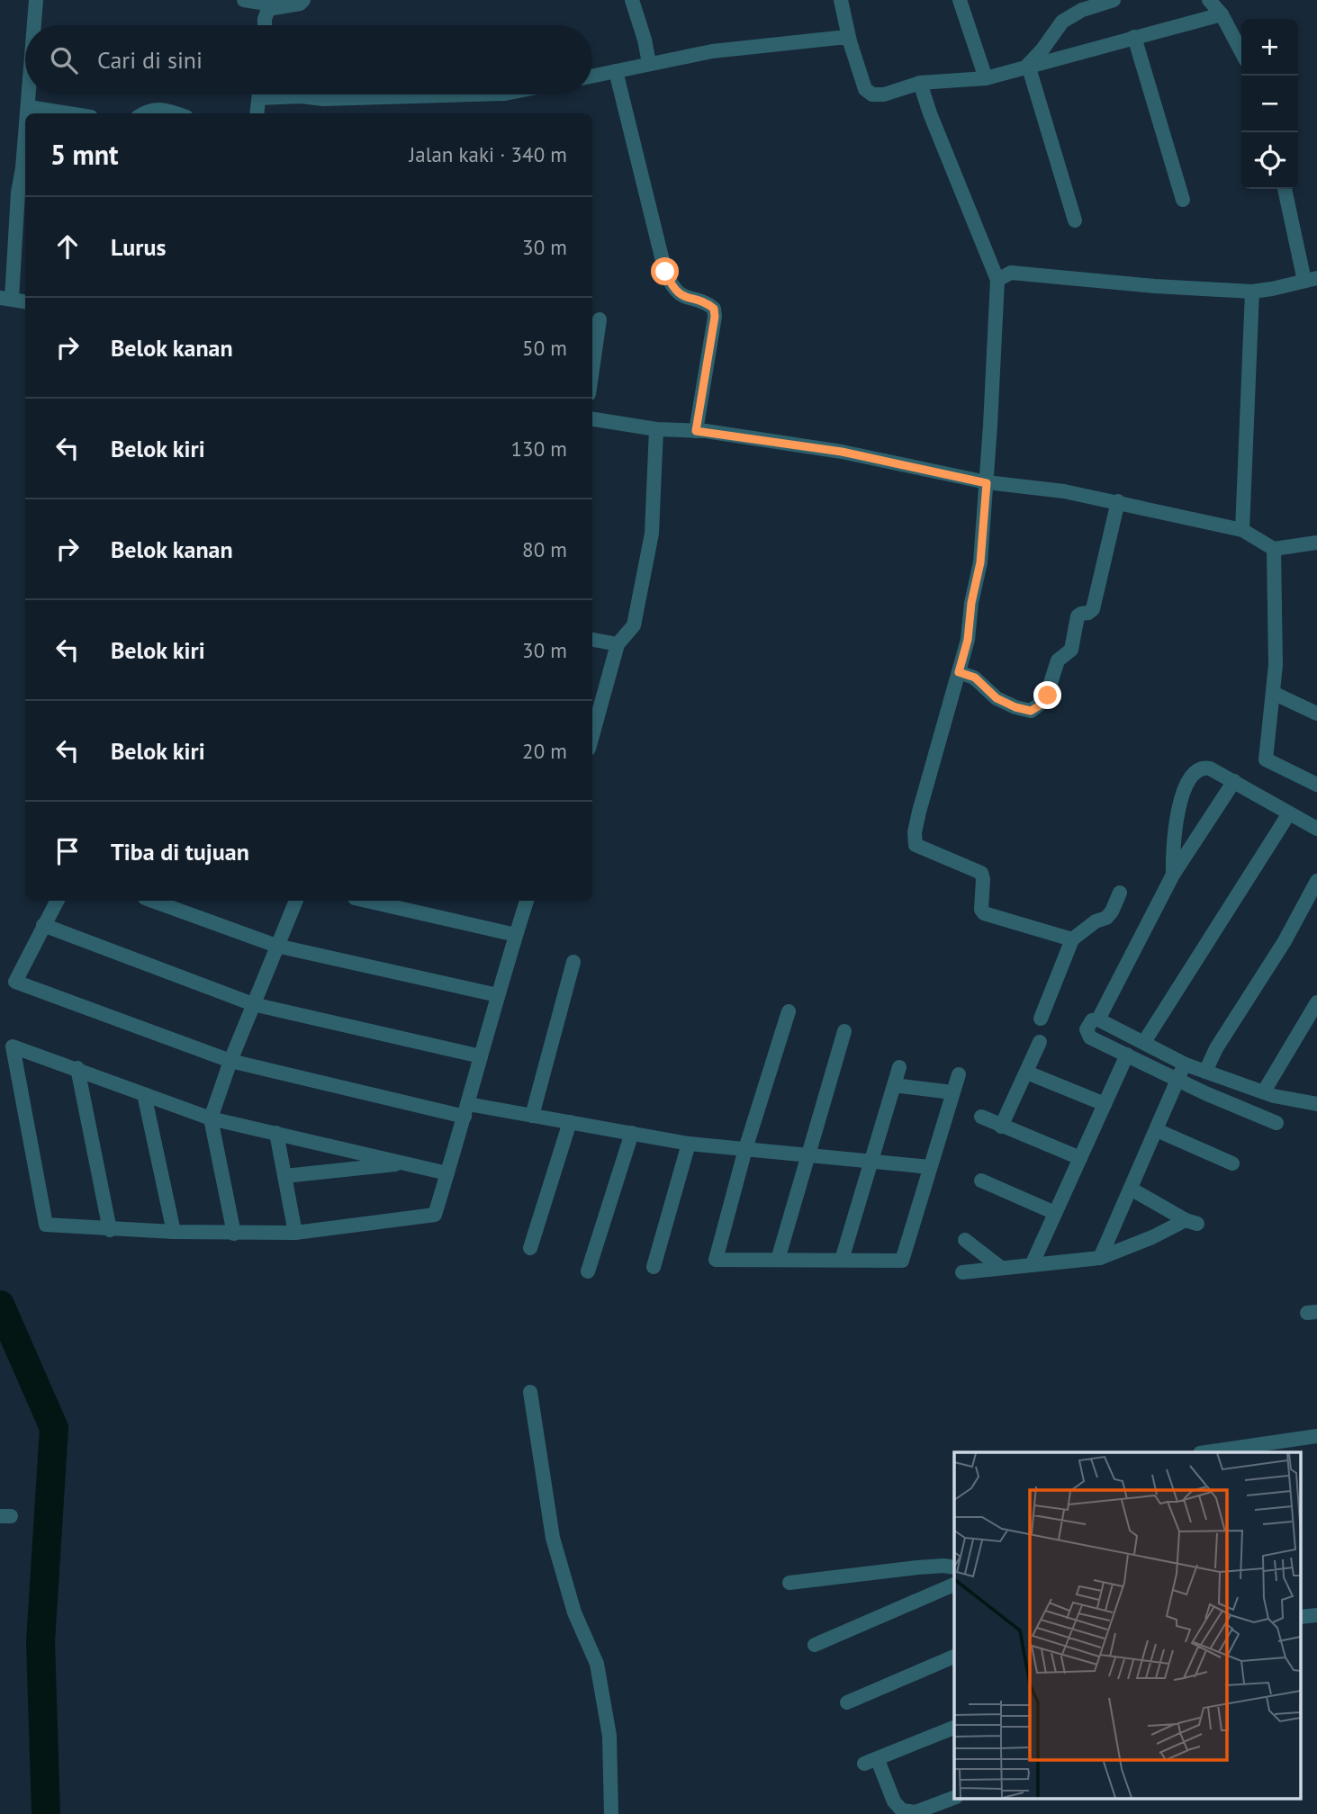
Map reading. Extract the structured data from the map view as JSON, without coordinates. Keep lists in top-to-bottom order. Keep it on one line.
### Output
{"page":{"map_buttons":["+","−"],"search":"Cari di sini","heading":["5 mnt","Jalan kaki · 340 m"],"list":[["Lurus","30 m"],["Belok kanan","50 m"],["Belok kiri","130 m"],["Belok kanan","80 m"],["Belok kiri","30 m"],["Belok kiri","20 m"],"Tiba di tujuan"]}}
